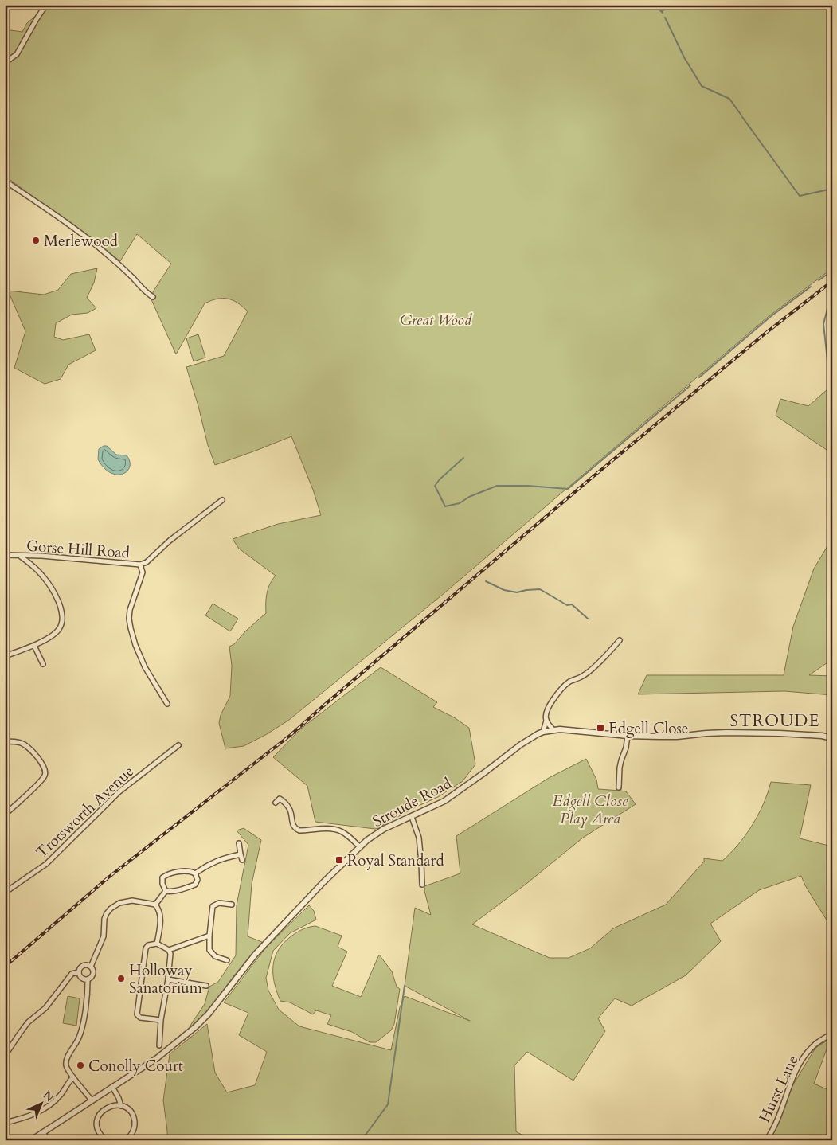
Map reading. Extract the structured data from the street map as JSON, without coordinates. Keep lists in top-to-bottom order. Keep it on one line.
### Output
{"streets":{"street":["Gorse Hill Road","Stroude Road","Trotsworth Avenue","Hurst Lane"]},"districts":["STROUDE"],"parks":["Great Wood","Edgell Close Play Area"],"places":{"other":["Merlewood","Holloway Sanatorium","Conolly Court"],"transit":["Edgell Close","Royal Standard"]},"north":"top right"}
